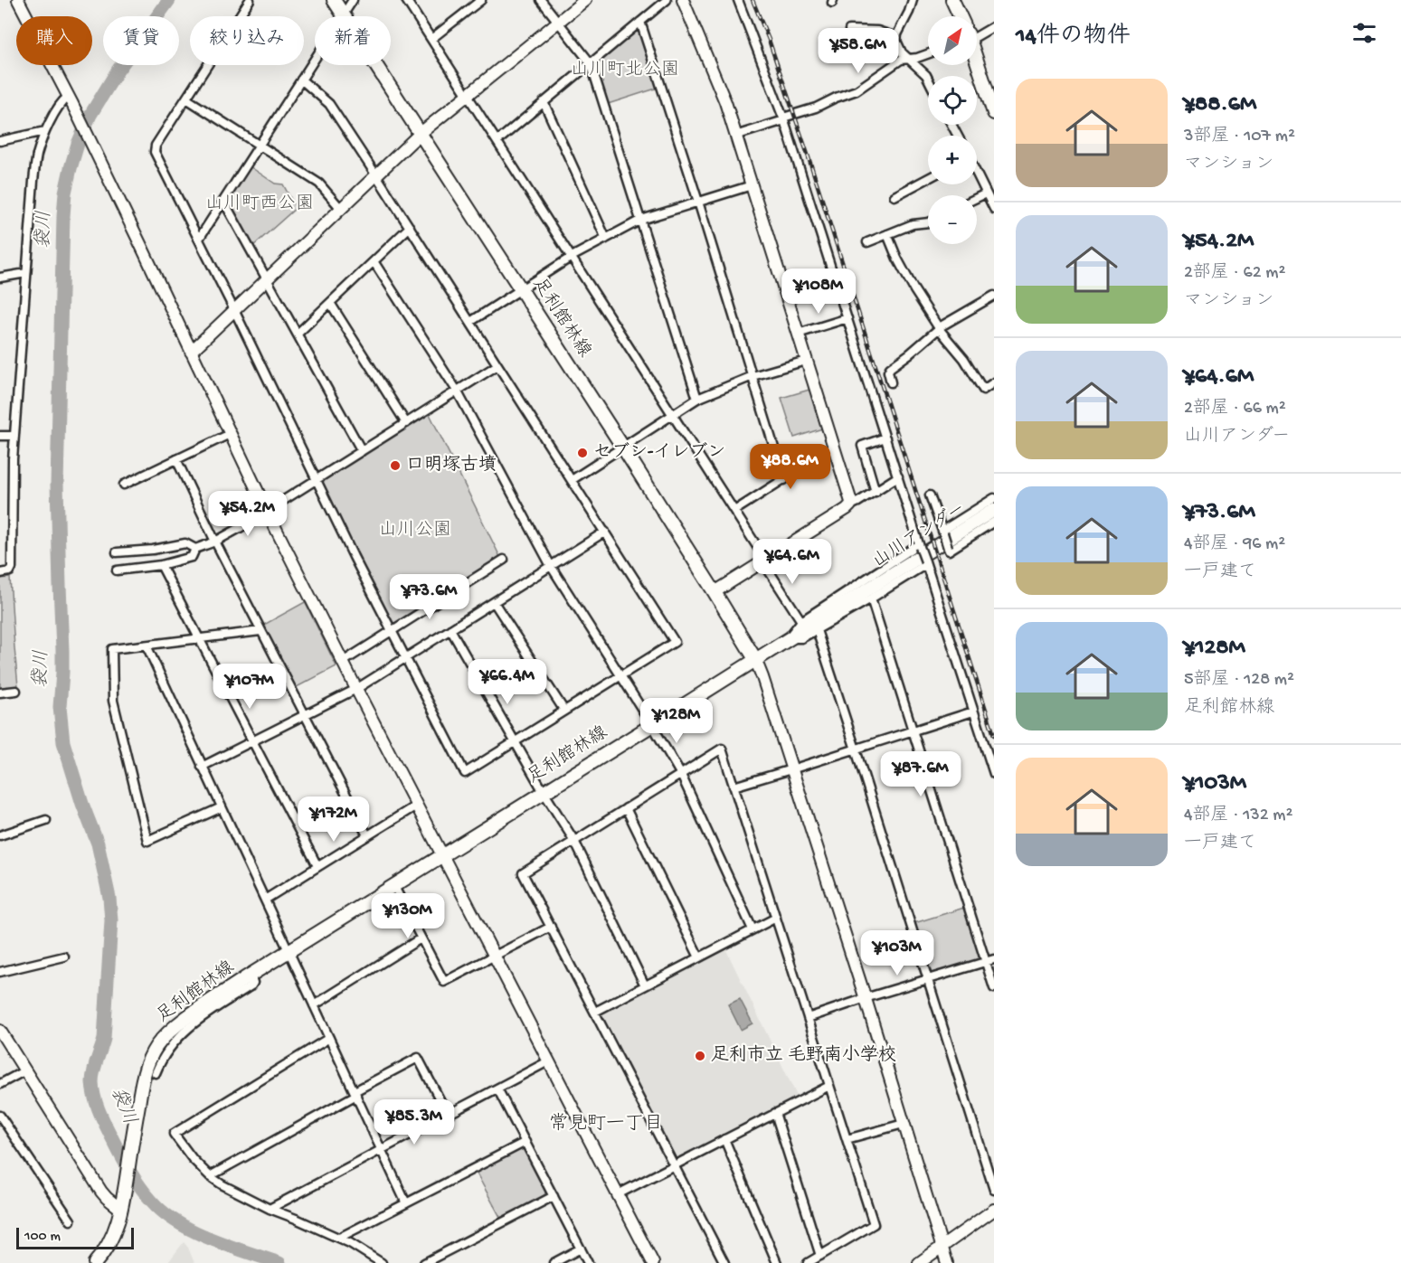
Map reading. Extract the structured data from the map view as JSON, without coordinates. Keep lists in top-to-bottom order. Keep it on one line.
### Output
{"streets":{"main road":["足利館林線","山川アンダー"]},"crossings":[["足利館林線","山川アンダー"]],"districts":["常見町一丁目"],"water":["袋川"],"parks":["山川町北公園","山川町西公園","山川公園"],"places":["セブン-イレブン","口明塚古墳","足利市立 毛野南小学校"],"scale_bar":"100 m","north":"top right","page":{"heading":"14件の物件","map_buttons":["+","−"],"chip":["購入","賃貸","絞り込み","新着"],"price":["¥58.6M","¥108M","¥88.6M","¥54.2M","¥64.6M","¥73.6M","¥66.4M","¥107M","¥128M","¥87.6M","¥172M","¥130M","¥103M","¥85.3M"],"list":[{"name":"¥88.6M","note":"3部屋 · 107 m² · マンション"},{"name":"¥54.2M","note":"2部屋 · 62 m² · マンション"},{"name":"¥64.6M","note":"2部屋 · 66 m² · 山川アンダー"},{"name":"¥73.6M","note":"4部屋 · 96 m² · 一戸建て"},{"name":"¥128M","note":"5部屋 · 128 m² · 足利館林線"},{"name":"¥103M","note":"4部屋 · 132 m² · 一戸建て"}],"scale":"100 m"}}
